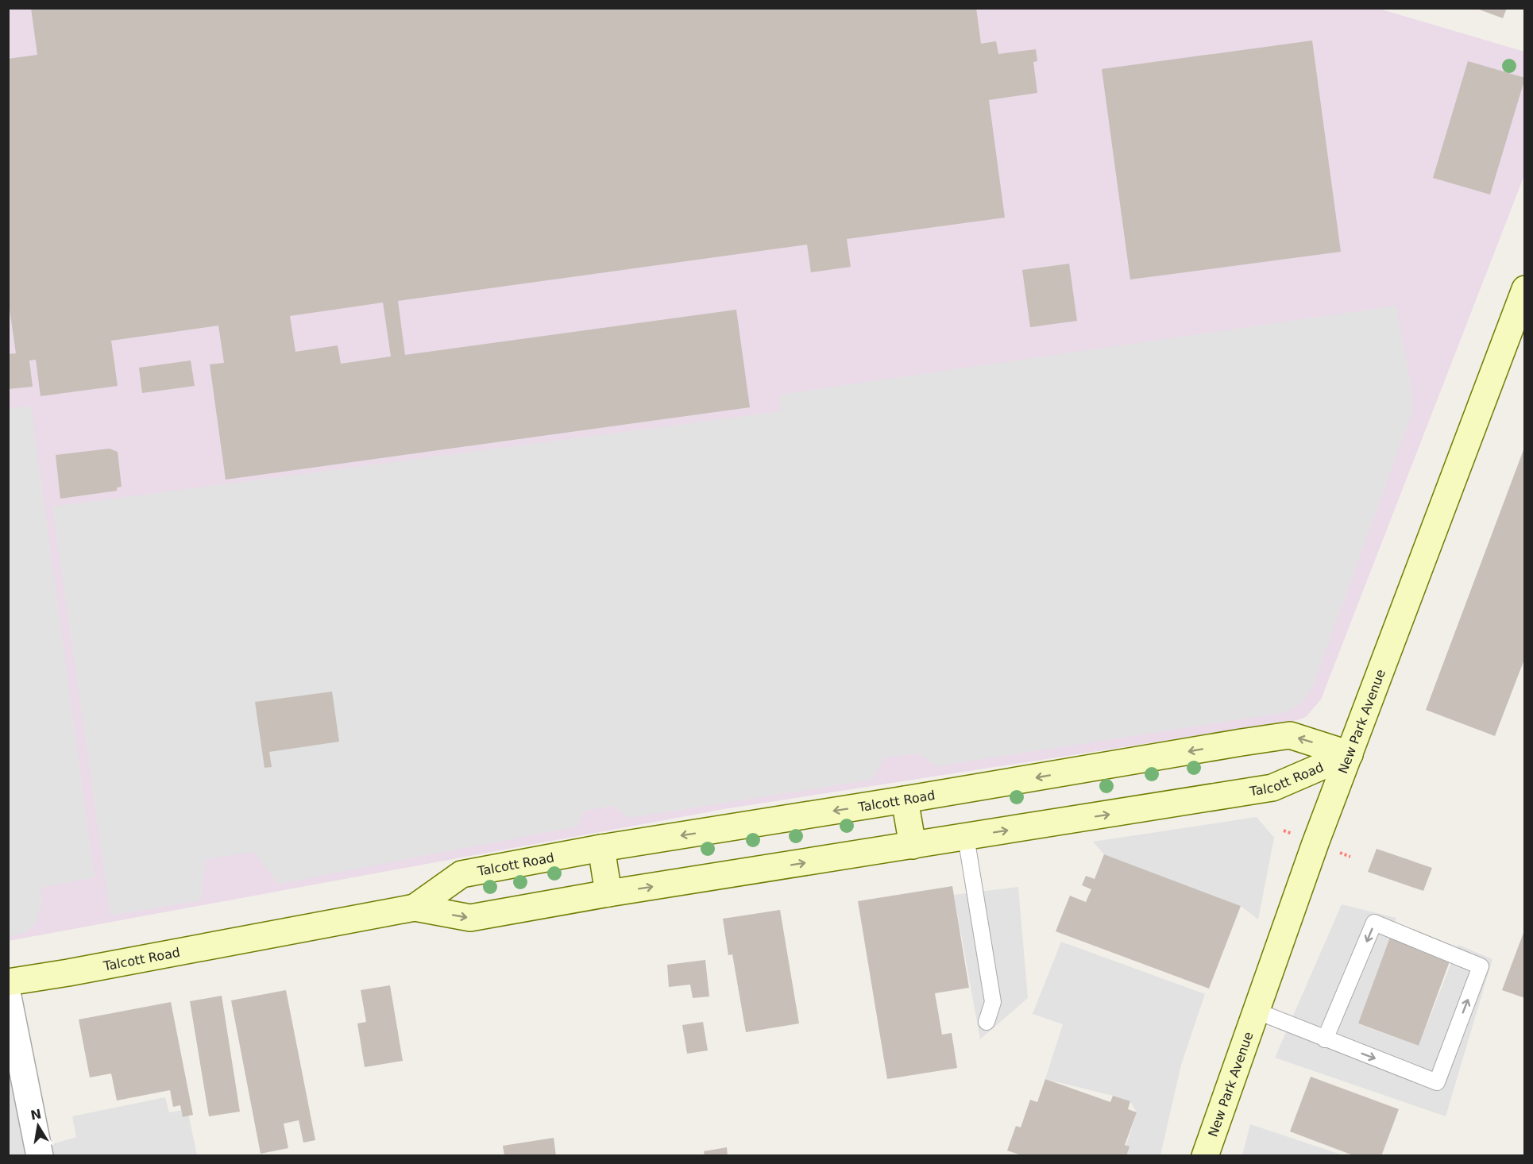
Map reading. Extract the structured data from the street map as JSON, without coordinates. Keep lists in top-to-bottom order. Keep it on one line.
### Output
{"streets":{"street":["New Park Avenue","Talcott Road"]},"crossings":[["New Park Avenue","Talcott Road"]],"north":"top"}
